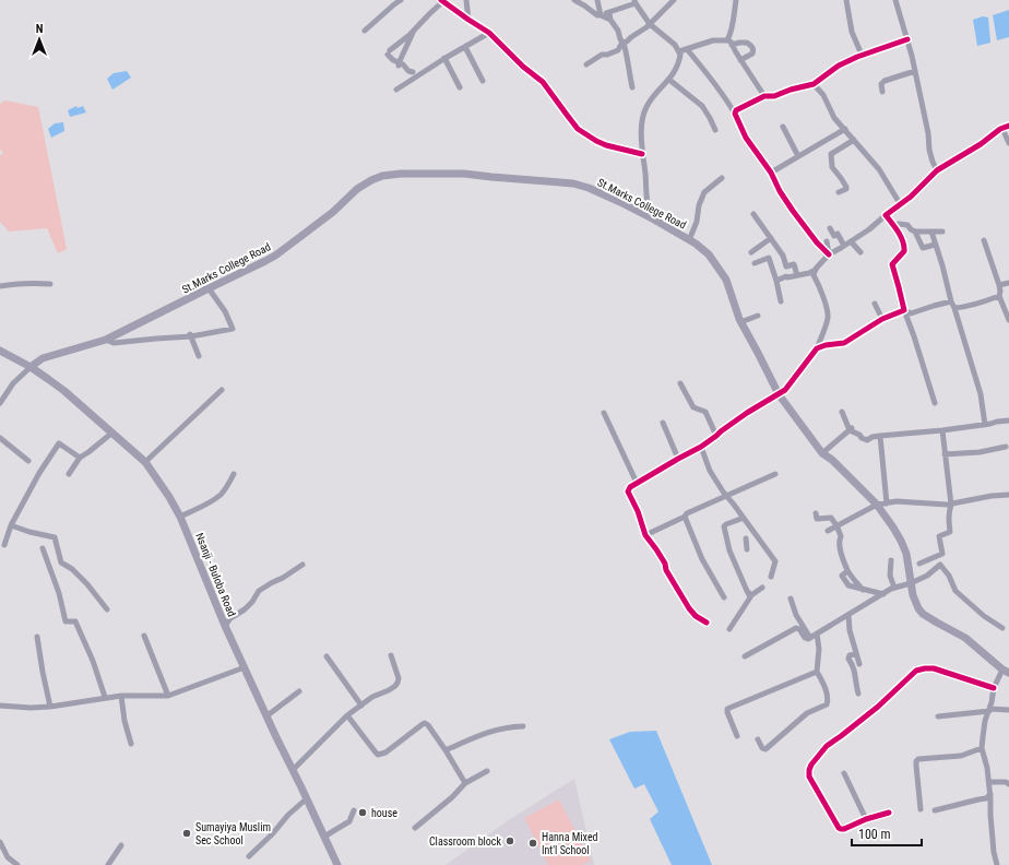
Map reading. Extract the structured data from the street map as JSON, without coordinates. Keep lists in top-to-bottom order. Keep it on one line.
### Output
{"streets":{"main road":["St.Marks College Road","Nsanji - Buloba Road"]},"crossings":[["St.Marks College Road","Nsanji - Buloba Road"]],"places":["house","Sumayiya Muslim Sec School","Classroom block","Hanna Mixed Int'l School"],"scale_bar":"100 m","north":"top"}
